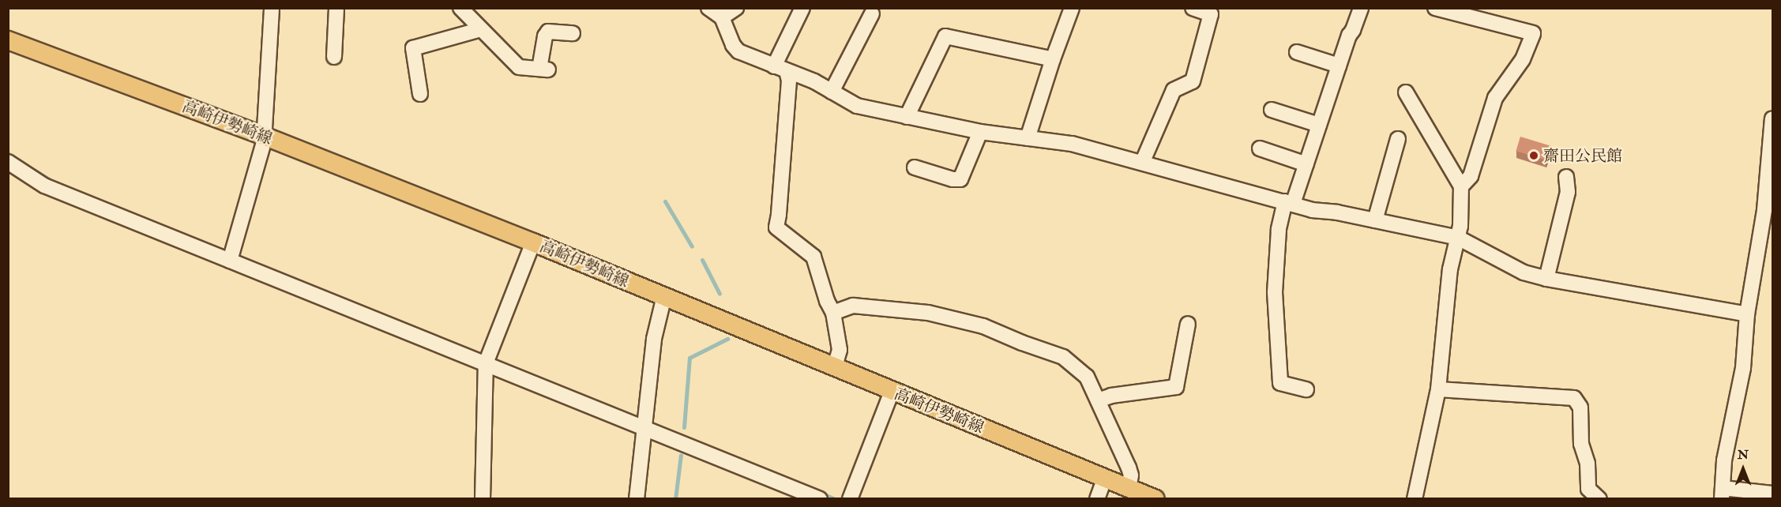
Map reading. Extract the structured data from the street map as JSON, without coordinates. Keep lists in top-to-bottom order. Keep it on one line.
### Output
{"streets":{"main road":["高崎伊勢崎線"]},"places":["齋田公民館"],"north":"top"}
